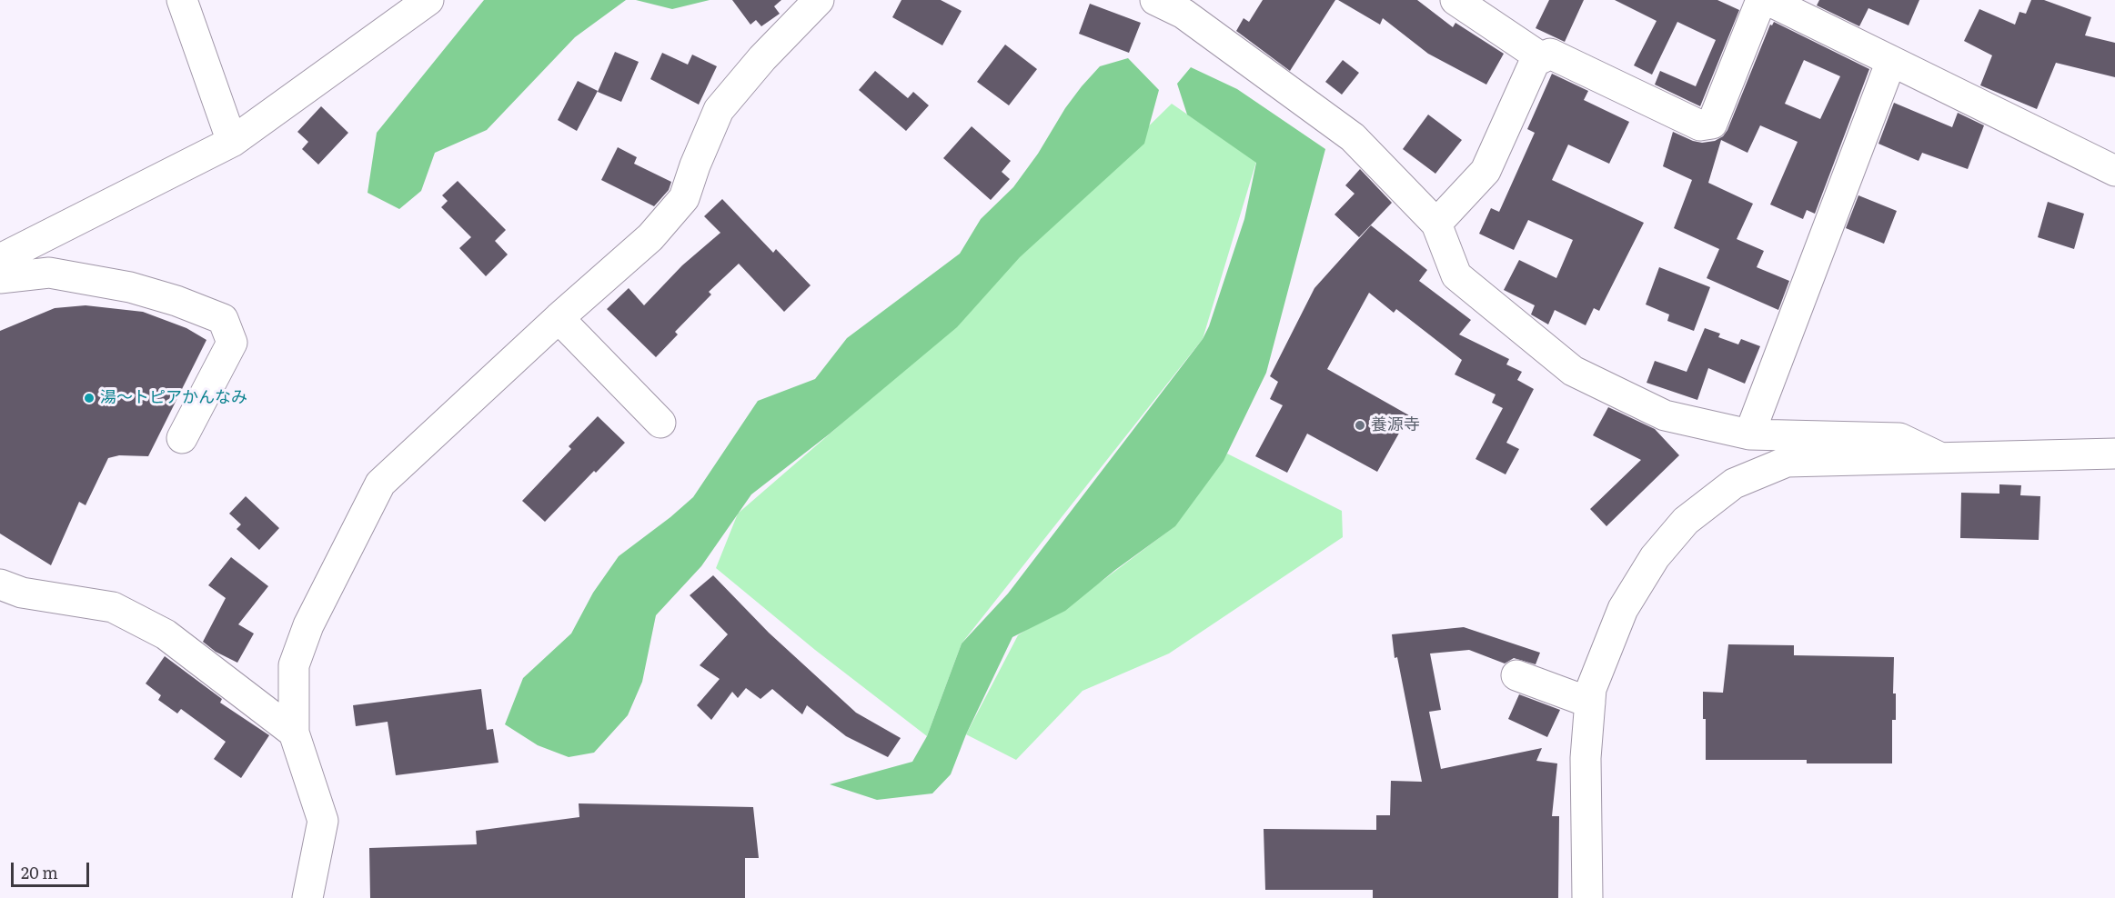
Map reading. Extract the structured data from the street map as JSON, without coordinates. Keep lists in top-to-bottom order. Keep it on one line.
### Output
{"places":["湯～トピアかんなみ","養源寺"],"scale_bar":"20 m"}
